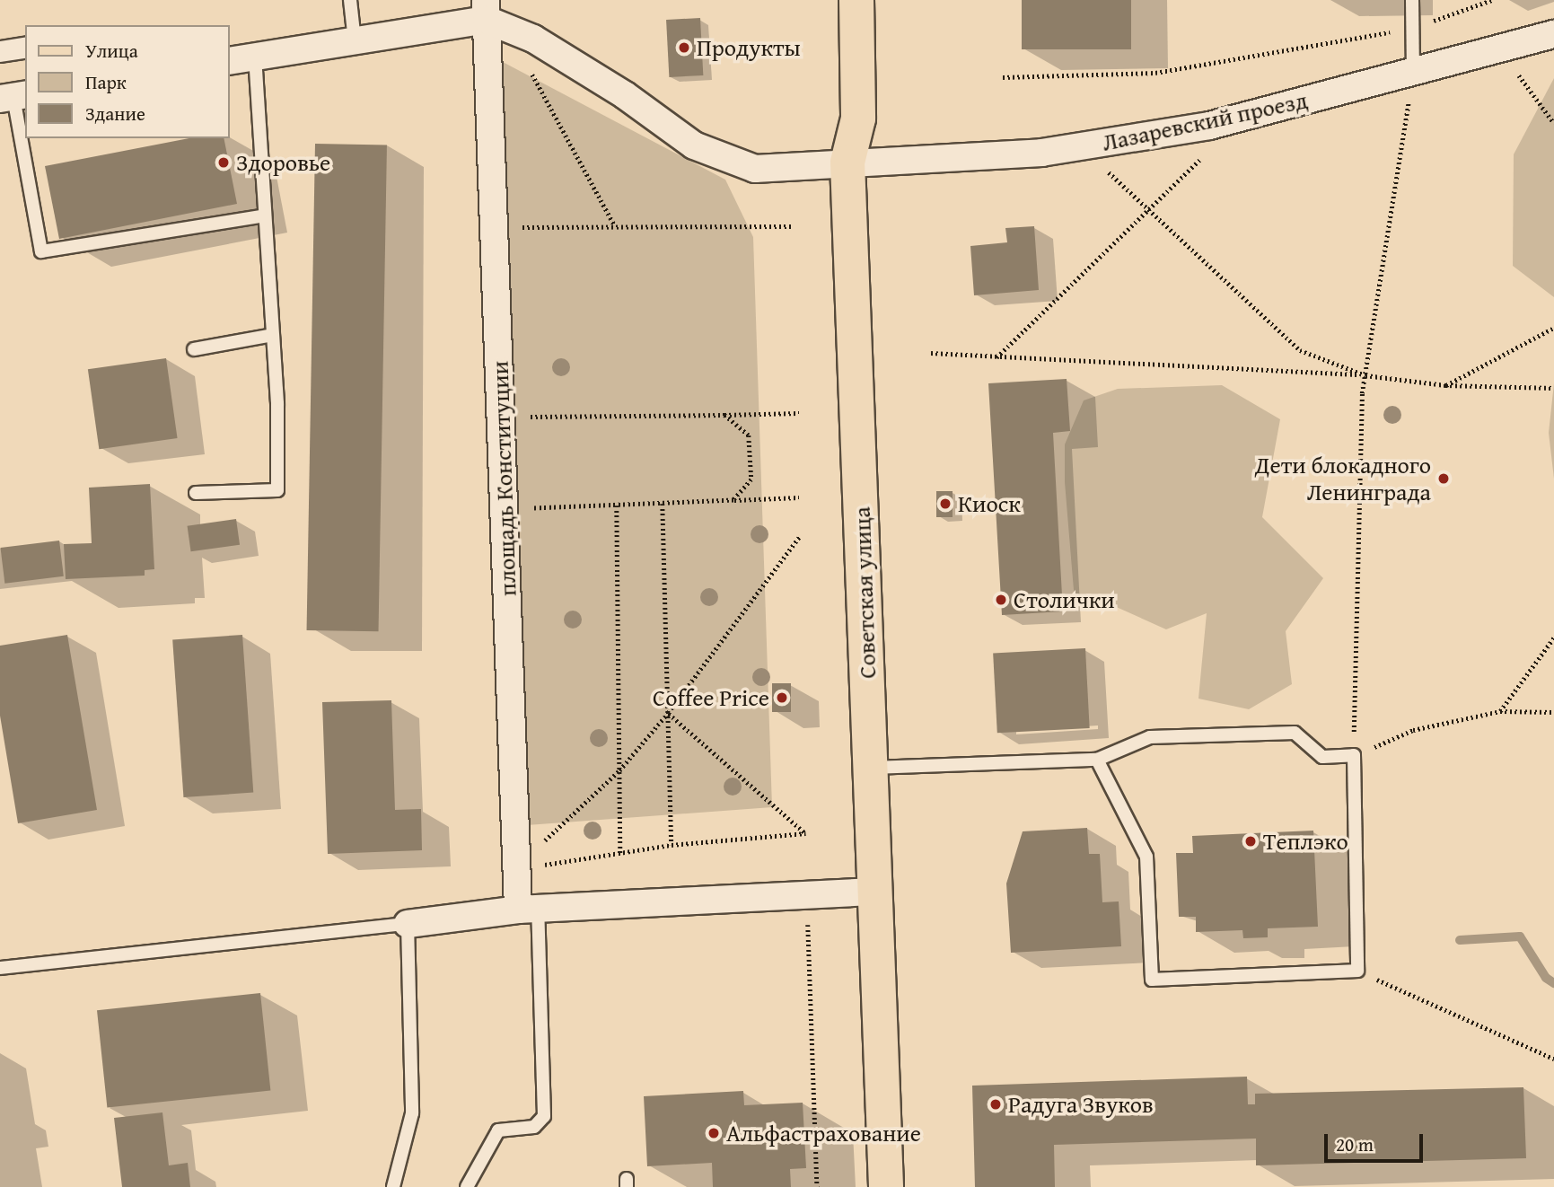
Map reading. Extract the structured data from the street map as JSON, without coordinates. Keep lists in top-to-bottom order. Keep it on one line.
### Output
{"streets":{"main road":["Советская улица"],"street":["Лазаревский проезд","площадь Конституции"]},"crossings":[["Лазаревский проезд","площадь Конституции"],["Лазаревский проезд","Советская улица"]],"places":["Продукты","Здоровье","Дети блокадного Ленинграда","Киоск","Столички","Coffee Price","Теплэко","Радуга Звуков","Альфастрахование"],"legend":["Улица","Парк","Здание"],"scale_bar":"20 m"}
